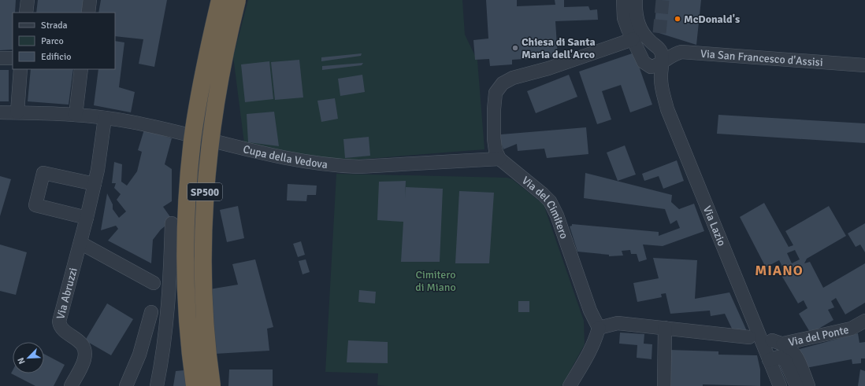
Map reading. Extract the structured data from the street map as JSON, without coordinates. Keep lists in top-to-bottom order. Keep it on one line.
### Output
{"streets":{"highway":["SP500"],"street":["Via San Francesco d'Assisi","Cupa della Vedova","Via del Cimitero","Via Lazio","Via Abruzzi","Via del Ponte"]},"crossings":[["Via San Francesco d'Assisi","Via Lazio"],["Cupa della Vedova","Via del Cimitero"],["Cupa della Vedova","Via Abruzzi"],["Via Lazio","Via del Ponte"]],"districts":["MIANO"],"parks":["Cimitero di Miano"],"places":["McDonald's","Chiesa di Santa Maria dell'Arco"],"legend":["Strada","Parco","Edificio"],"north":"bottom left"}
